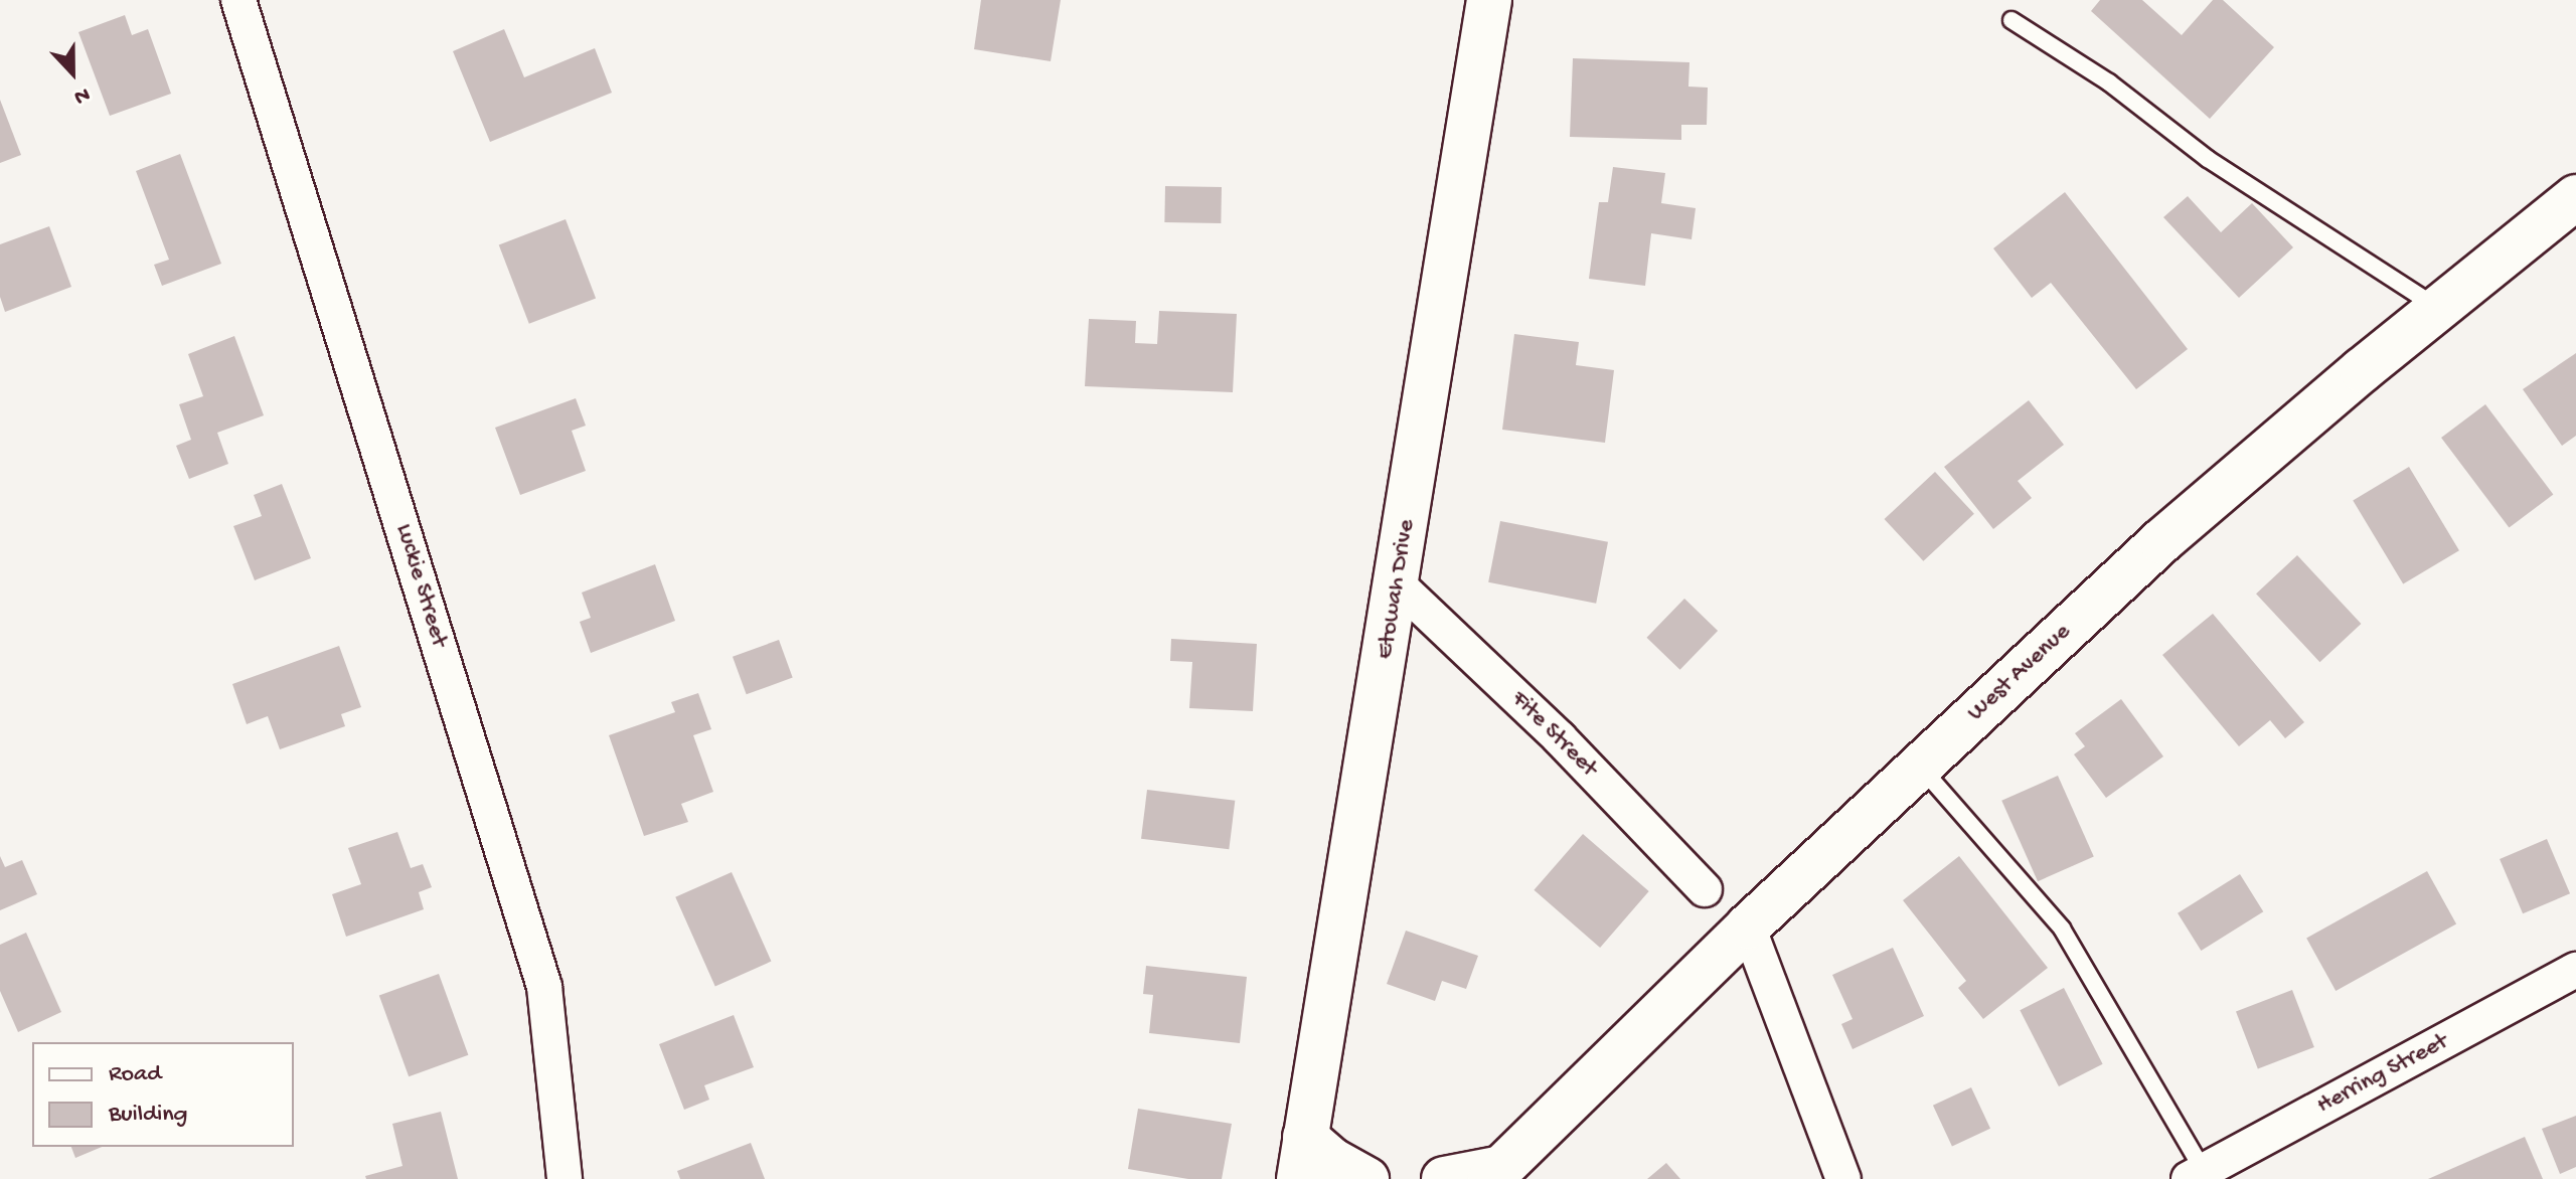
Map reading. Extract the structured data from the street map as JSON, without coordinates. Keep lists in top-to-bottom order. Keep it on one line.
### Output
{"streets":{"main road":["Etowah Drive","West Avenue"],"street":["Luckie Street","Fite Street","Herring Street"]},"crossings":[["Etowah Drive","Fite Street"]],"legend":["Road","Building"],"north":"bottom"}
